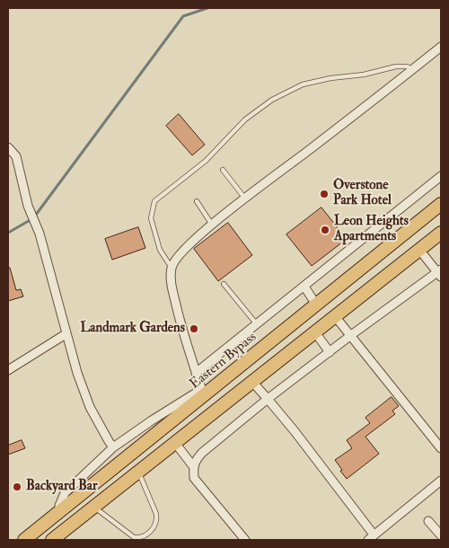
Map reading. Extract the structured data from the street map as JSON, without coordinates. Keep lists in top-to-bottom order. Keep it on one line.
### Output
{"streets":{"main road":["Eastern Bypass"]},"places":["Overstone Park Hotel","Leon Heights Apartments","Landmark Gardens","Backyard Bar"]}
